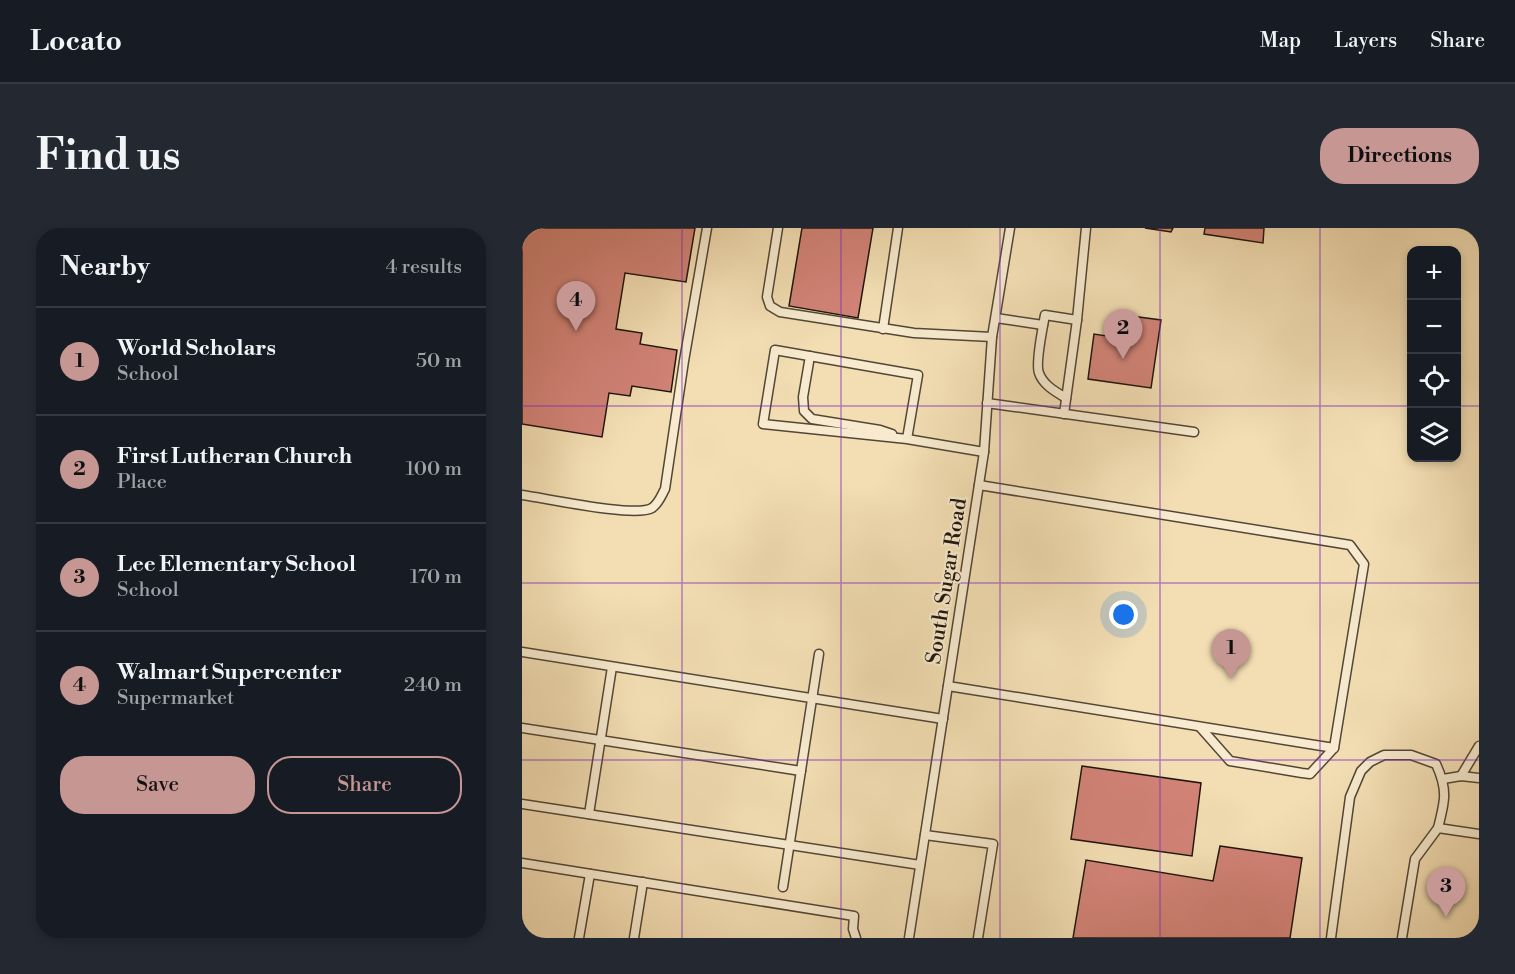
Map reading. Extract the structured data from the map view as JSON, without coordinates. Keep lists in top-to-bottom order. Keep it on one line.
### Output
{"streets":{"lane":["South Sugar Road"]},"page":{"header":"Locato","nav":["Map","Layers","Share"],"buttons":["Directions",["Save","Share"]],"title":"Find us","heading":["Nearby","4 results"],"map_buttons":["+","−"],"pins":["4","2","1","3"],"list":[{"mark":"1","name":"World Scholars","note":"School","value":"50 m"},{"mark":"2","name":"First Lutheran Church","note":"Place","value":"100 m"},{"mark":"3","name":"Lee Elementary School","note":"School","value":"170 m"},{"mark":"4","name":"Walmart Supercenter","note":"Supermarket","value":"240 m"}]}}
